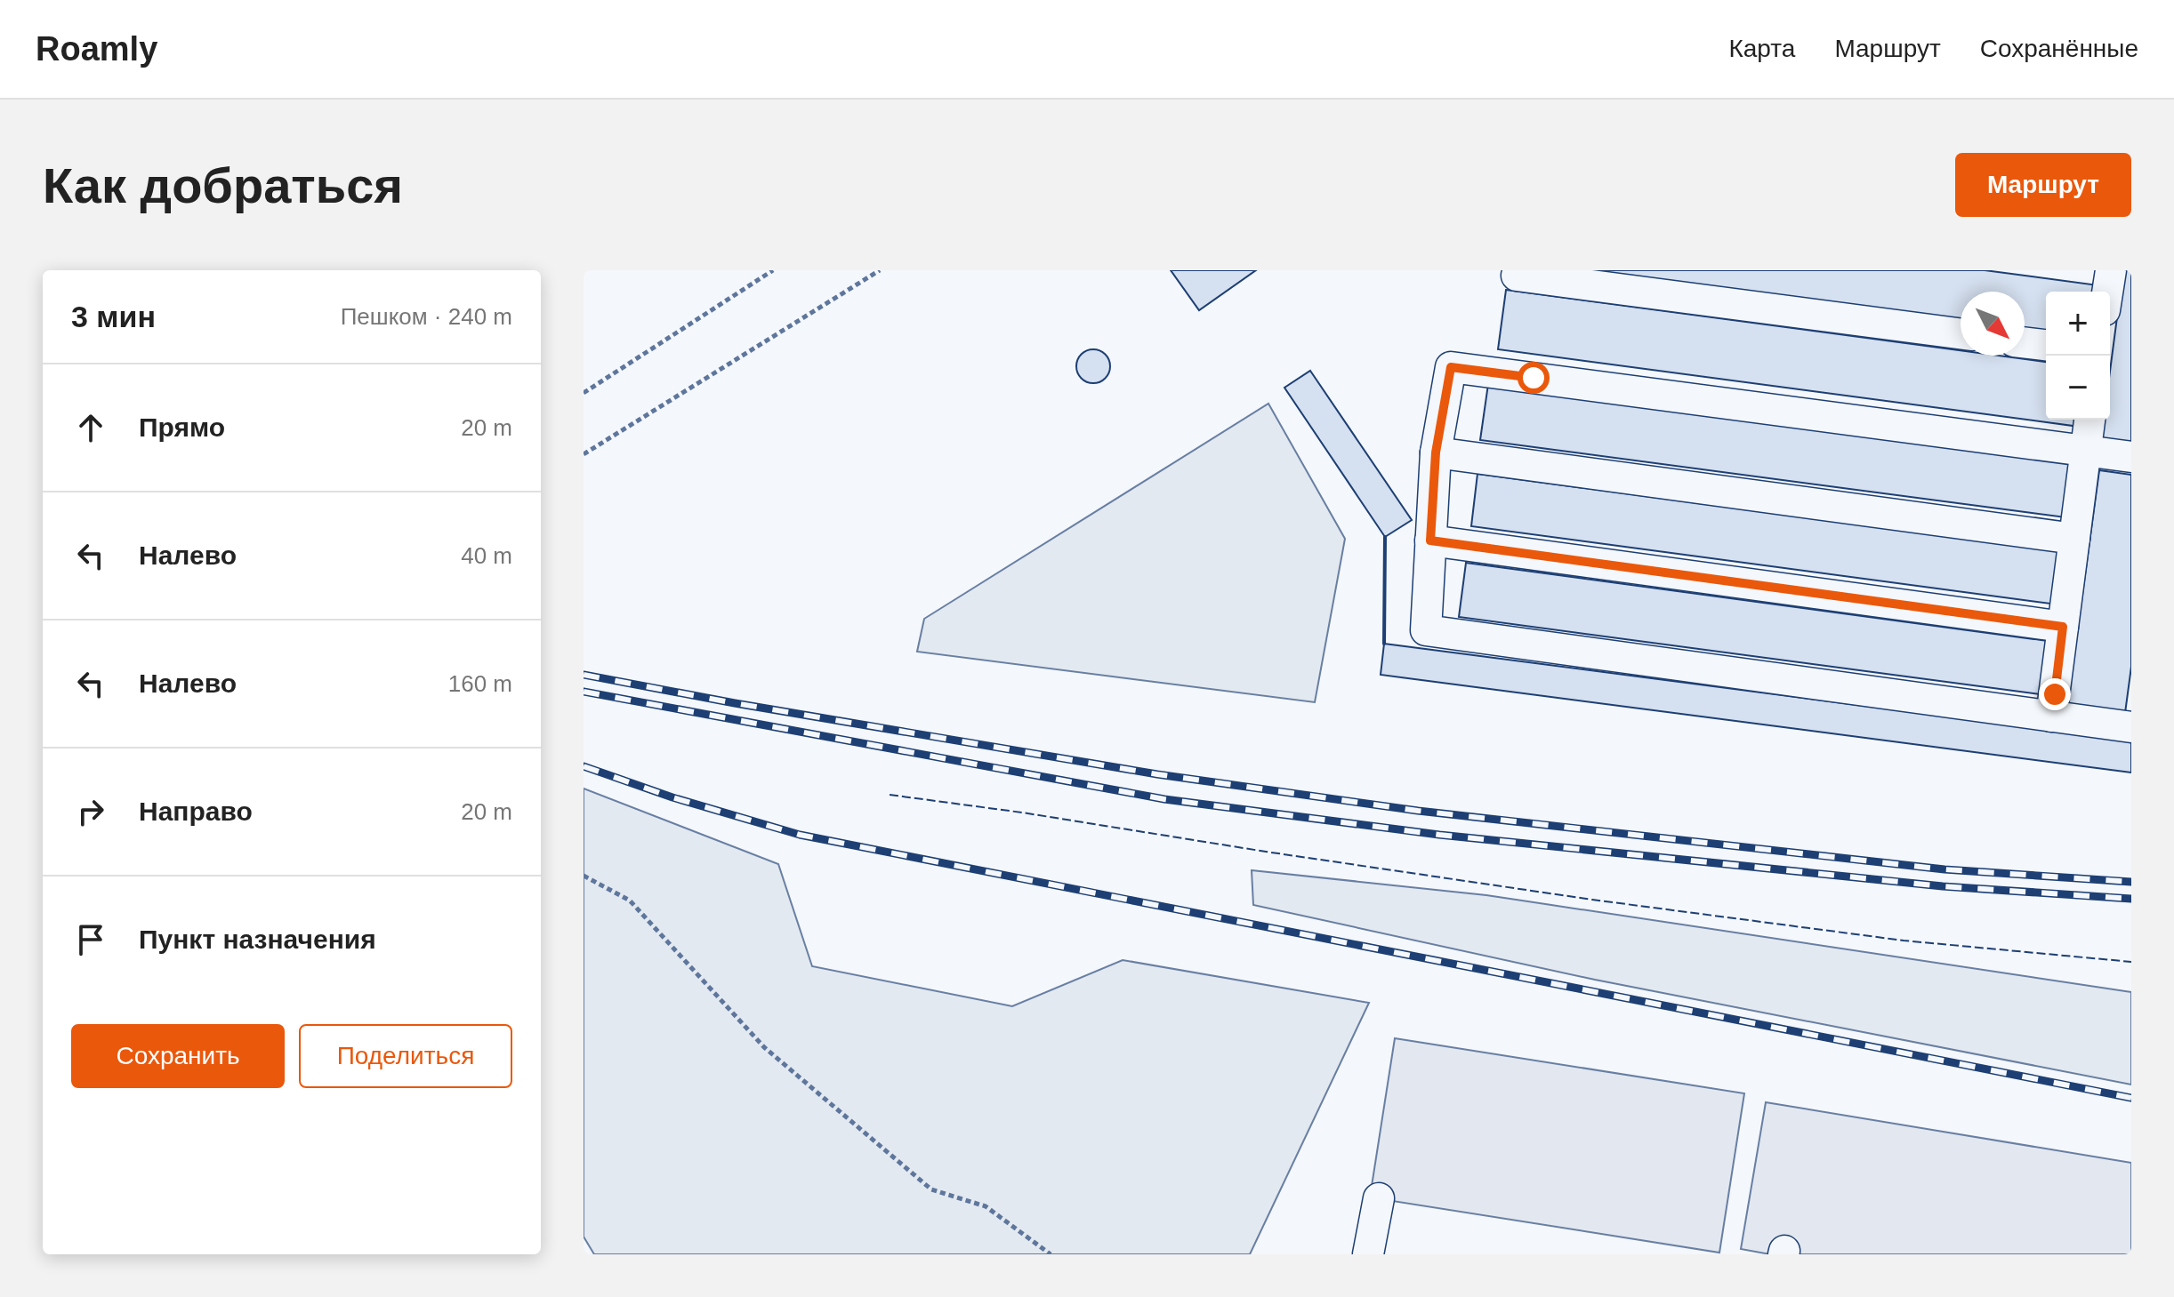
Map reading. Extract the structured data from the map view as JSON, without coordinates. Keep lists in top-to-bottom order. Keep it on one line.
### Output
{"north":"bottom right","page":{"header":"Roamly","nav":["Карта","Маршрут","Сохранённые"],"buttons":["Маршрут",["Сохранить","Поделиться"]],"title":"Как добраться","heading":["3 мин","Пешком · 240 m"],"map_buttons":["+","−"],"list":[["Прямо","20 m"],["Налево","40 m"],["Налево","160 m"],["Направо","20 m"],"Пункт назначения"]}}
